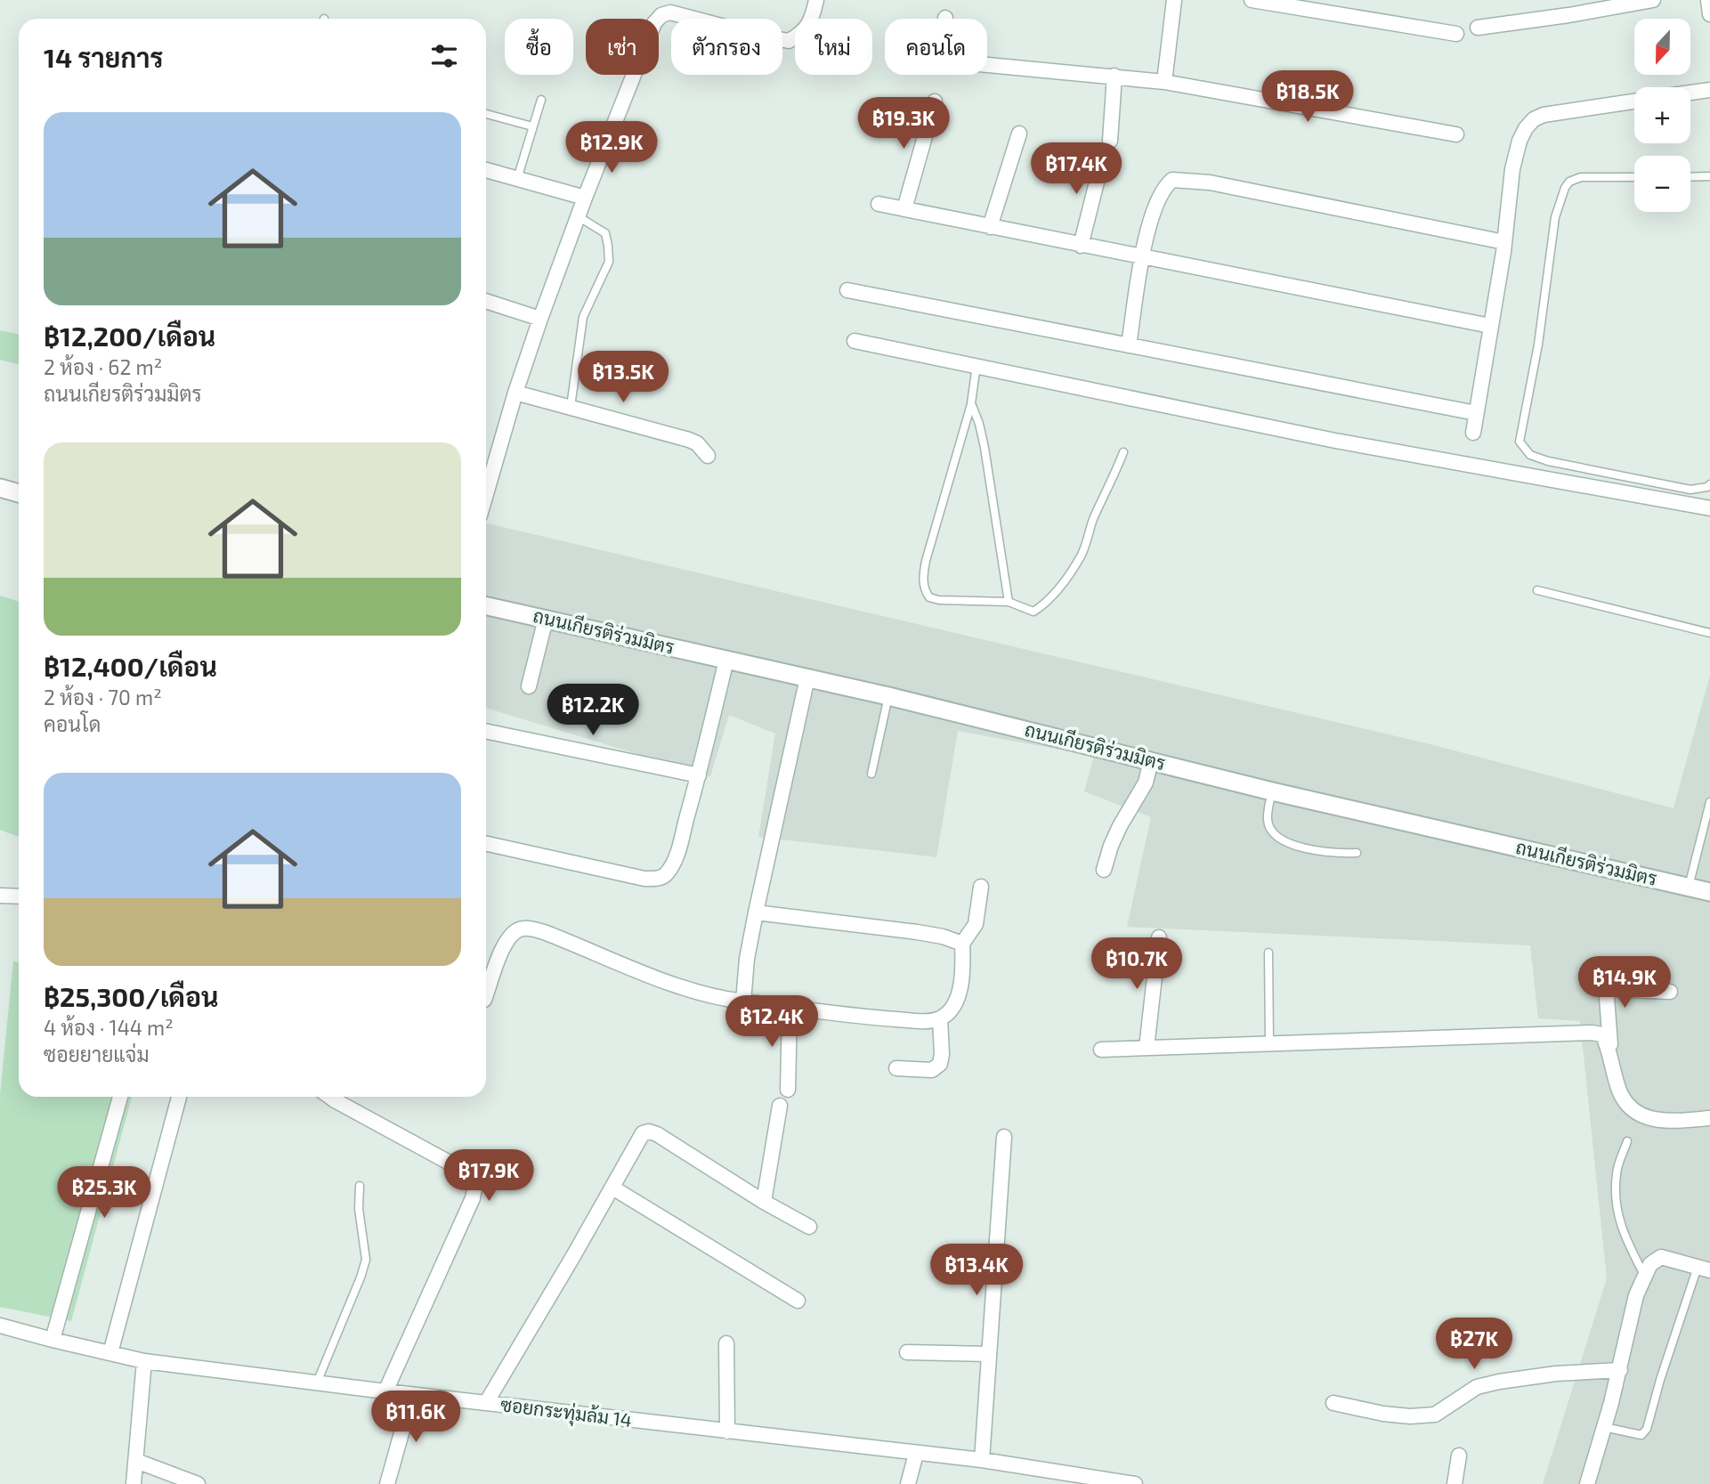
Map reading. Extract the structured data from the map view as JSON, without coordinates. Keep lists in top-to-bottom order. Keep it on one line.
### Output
{"streets":{"street":["ถนนเกียรติร่วมมิตร","ซอยกระทุ่มล้ม 14"]},"north":"bottom","page":{"map_buttons":["+","−"],"chip":["ซื้อ","เช่า","ตัวกรอง","ใหม่","คอนโด"],"heading":"14 รายการ","price":["฿18.5K","฿19.3K","฿12.9K","฿17.4K","฿13.5K","฿12.2K","฿10.7K","฿14.9K","฿12.4K","฿17.9K","฿25.3K","฿13.4K","฿27K","฿11.6K"],"list":[{"name":"฿12,200/เดือน","note":"2 ห้อง · 62 m² · ถนนเกียรติร่วมมิตร"},{"name":"฿12,400/เดือน","note":"2 ห้อง · 70 m² · คอนโด"},{"name":"฿25,300/เดือน","note":"4 ห้อง · 144 m² · ซอยยายแจ่ม"}]}}
